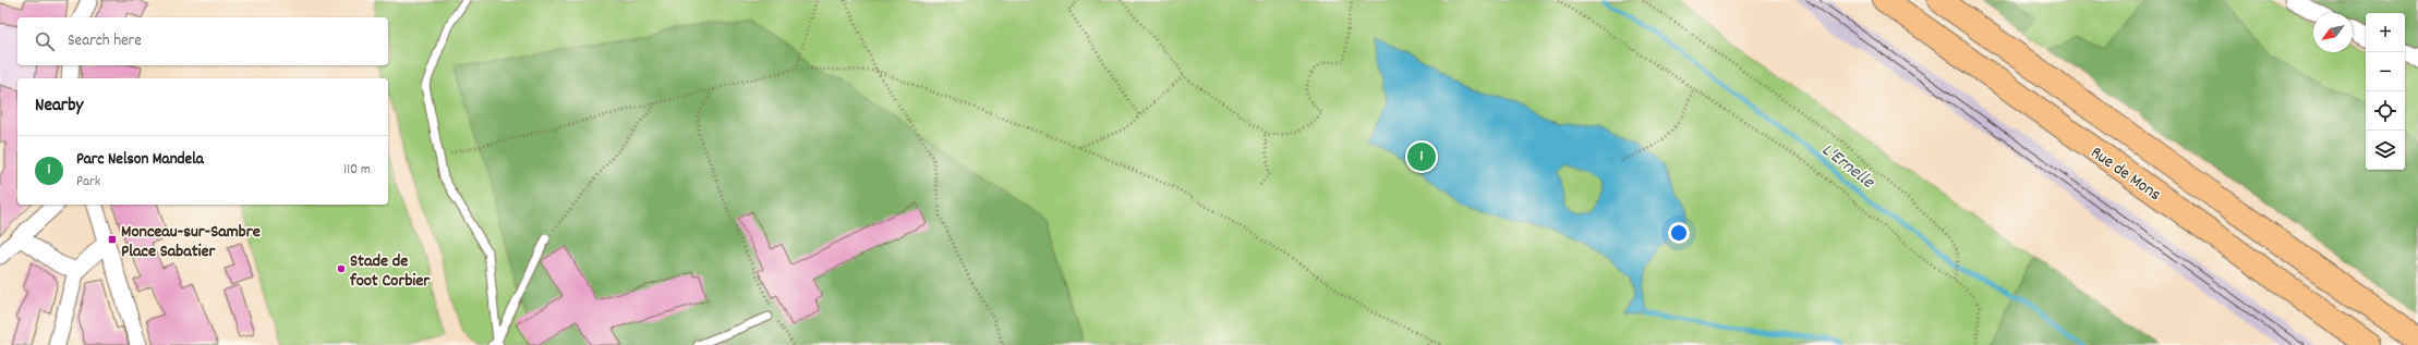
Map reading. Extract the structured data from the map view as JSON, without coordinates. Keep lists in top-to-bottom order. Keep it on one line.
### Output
{"streets":{"highway":["Rue de Mons"]},"water":["L'Ernelle"],"places":{"transit":["Monceau-sur-Sambre Place Sabatier"],"other":["Stade de foot Corbier"]},"north":"bottom left","page":{"map_buttons":["+","−"],"search":"Search here","heading":"Nearby","list":[{"mark":"1","name":"Parc Nelson Mandela","note":"Park","value":"110 m"}],"pins":"1"}}
